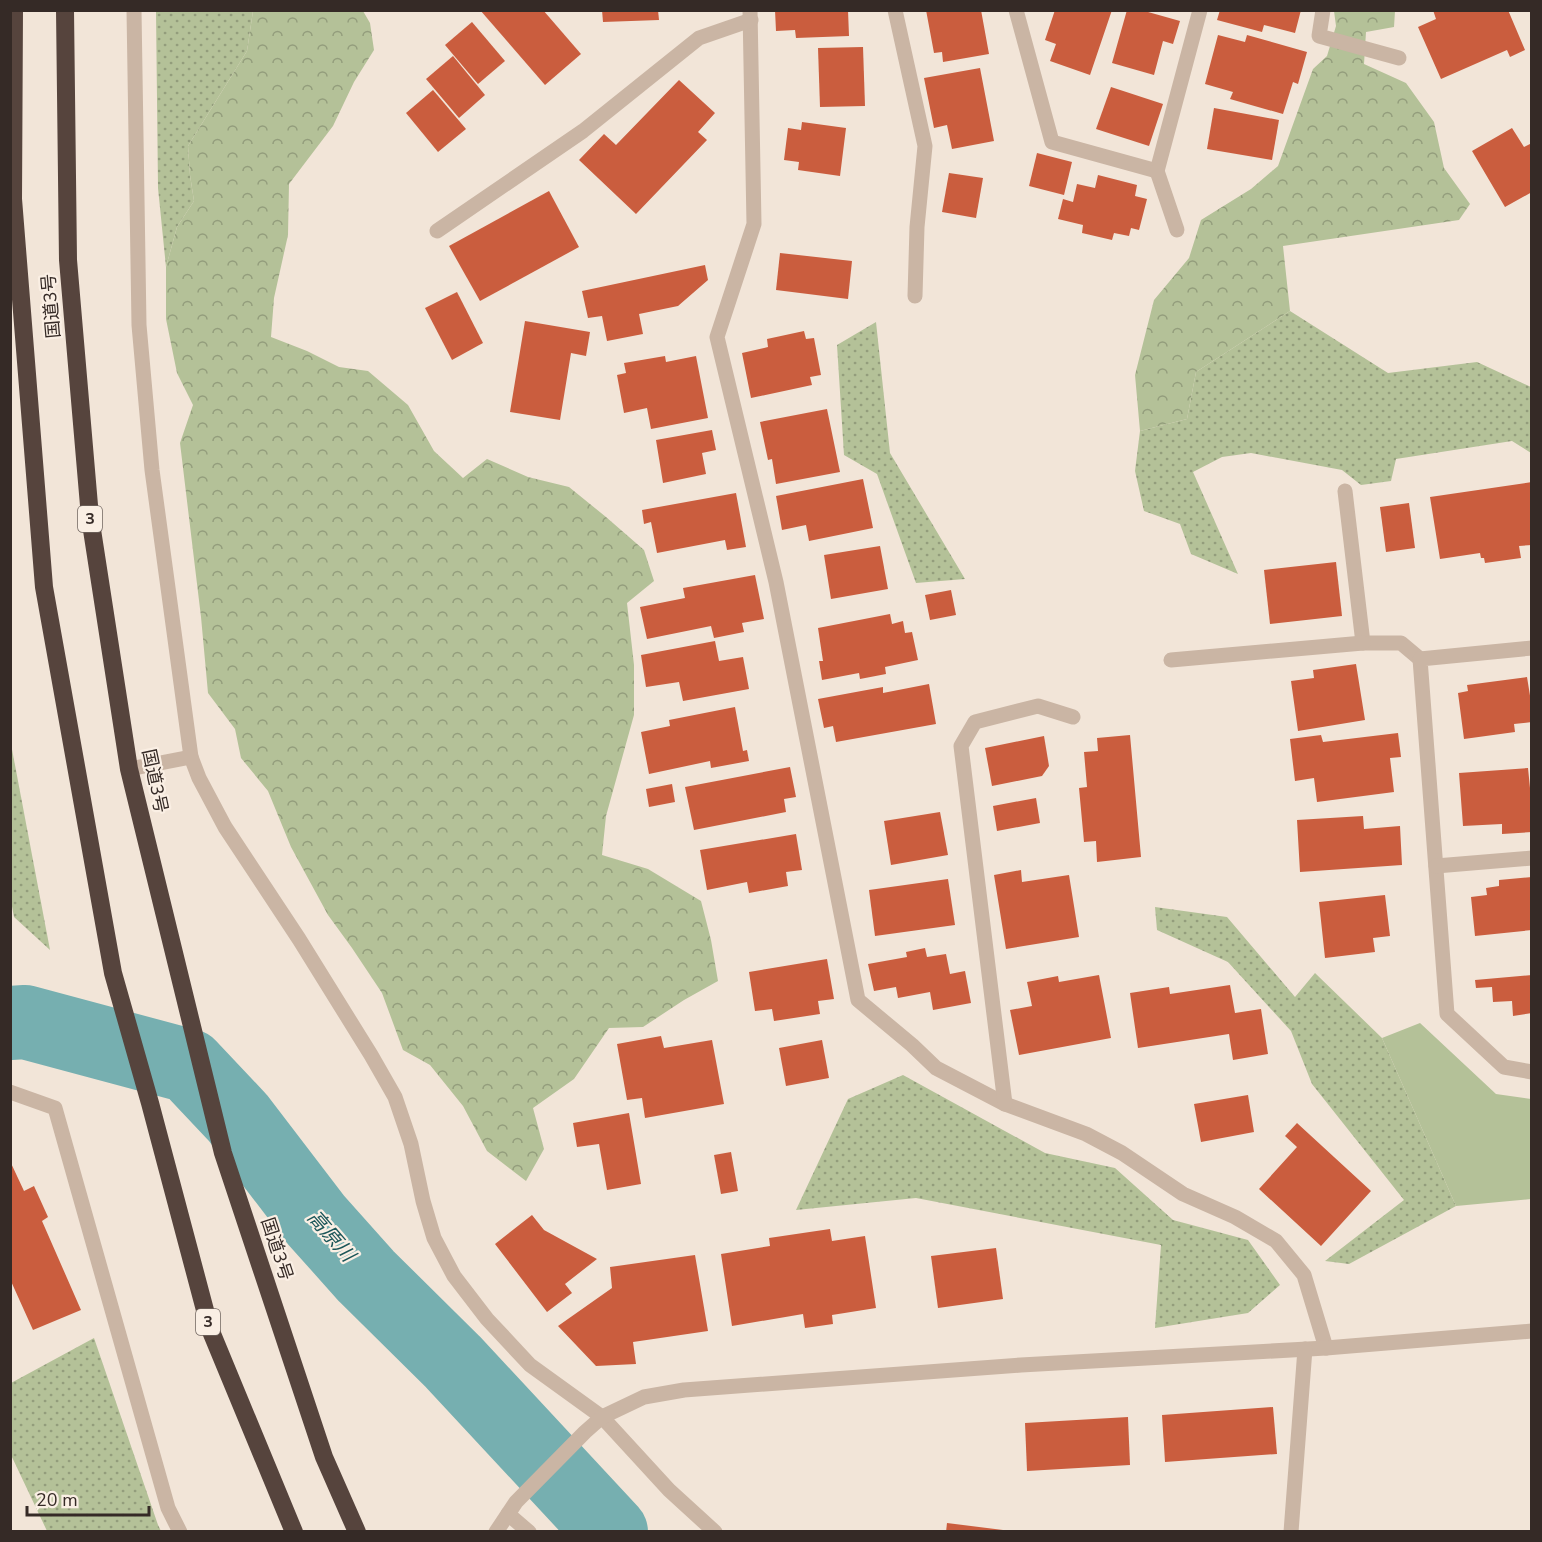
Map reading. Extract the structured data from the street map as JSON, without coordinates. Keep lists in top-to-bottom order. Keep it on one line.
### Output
{"streets":{"highway":["国道3号","3"]},"water":["高原川"],"scale_bar":"20 m"}
